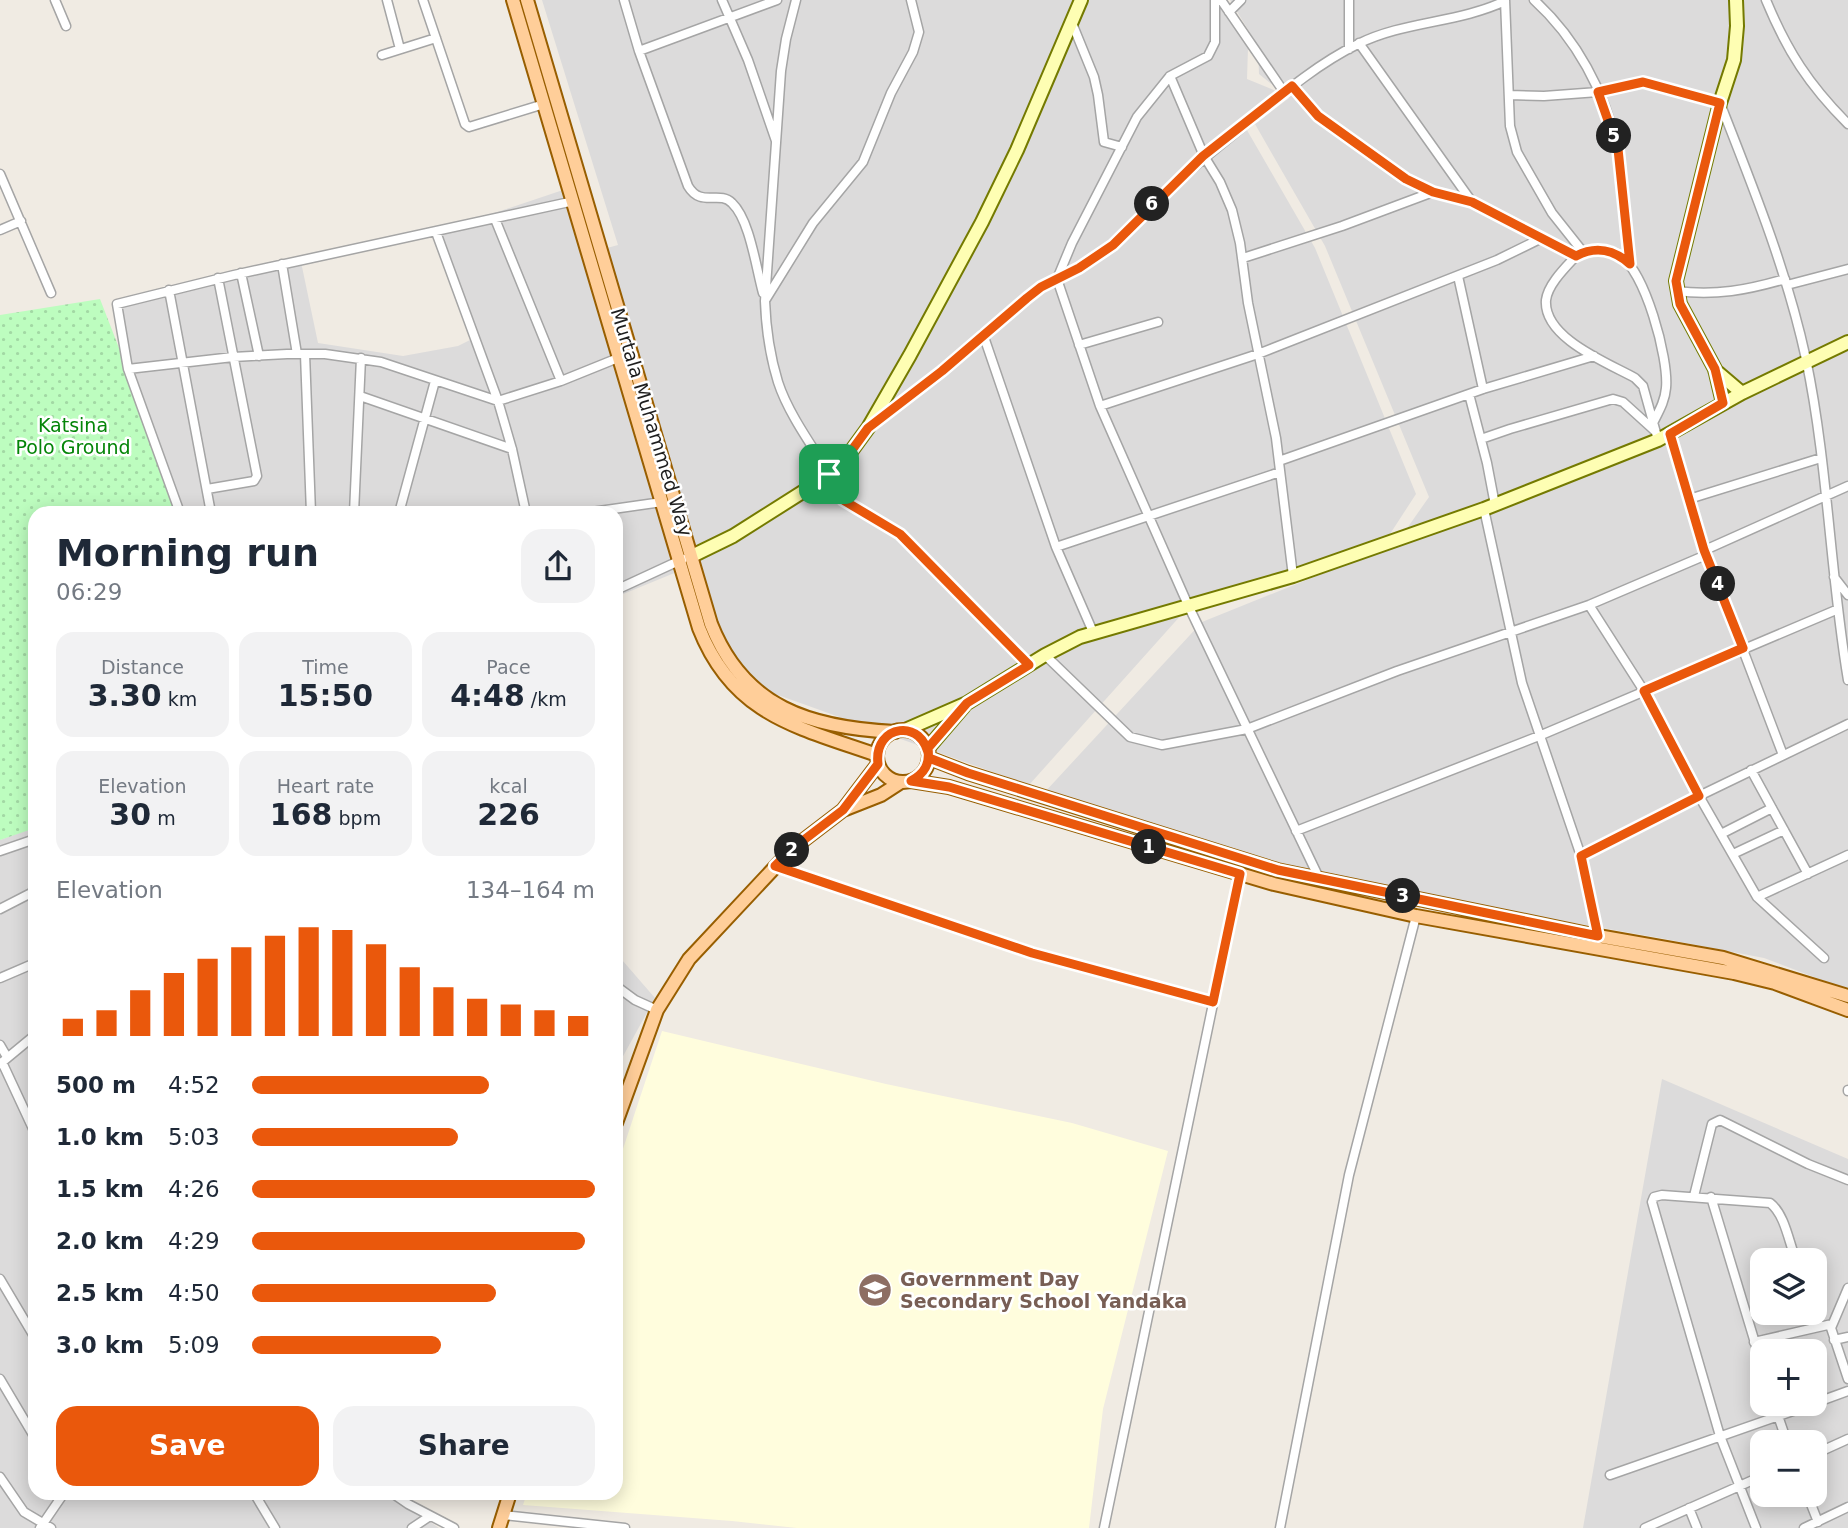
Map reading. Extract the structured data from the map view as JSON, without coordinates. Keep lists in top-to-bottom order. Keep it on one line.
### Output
{"streets":{"main road":["Murtala Muhammed Way"]},"parks":["Katsina Polo Ground"],"places":{"school or university":["Government Day Secondary School Yandaka"]},"page":{"pins":["5","6","4","1","2","3"],"heading":["Morning run","06:29"],"stats":[["Distance","3.30 km"],["Time","15:50"],["Pace","4:48 /km"],["Elevation","30 m"],["Heart rate","168 bpm"],["kcal","226"]],"chart":["Elevation","134–164 m"],"list":[{"name":"500 m","note":"4:52"},{"name":"1.0 km","note":"5:03"},{"name":"1.5 km","note":"4:26"},{"name":"2.0 km","note":"4:29"},{"name":"2.5 km","note":"4:50"},{"name":"3.0 km","note":"5:09"}],"map_buttons":["+","−"],"buttons":["Save","Share"]}}
